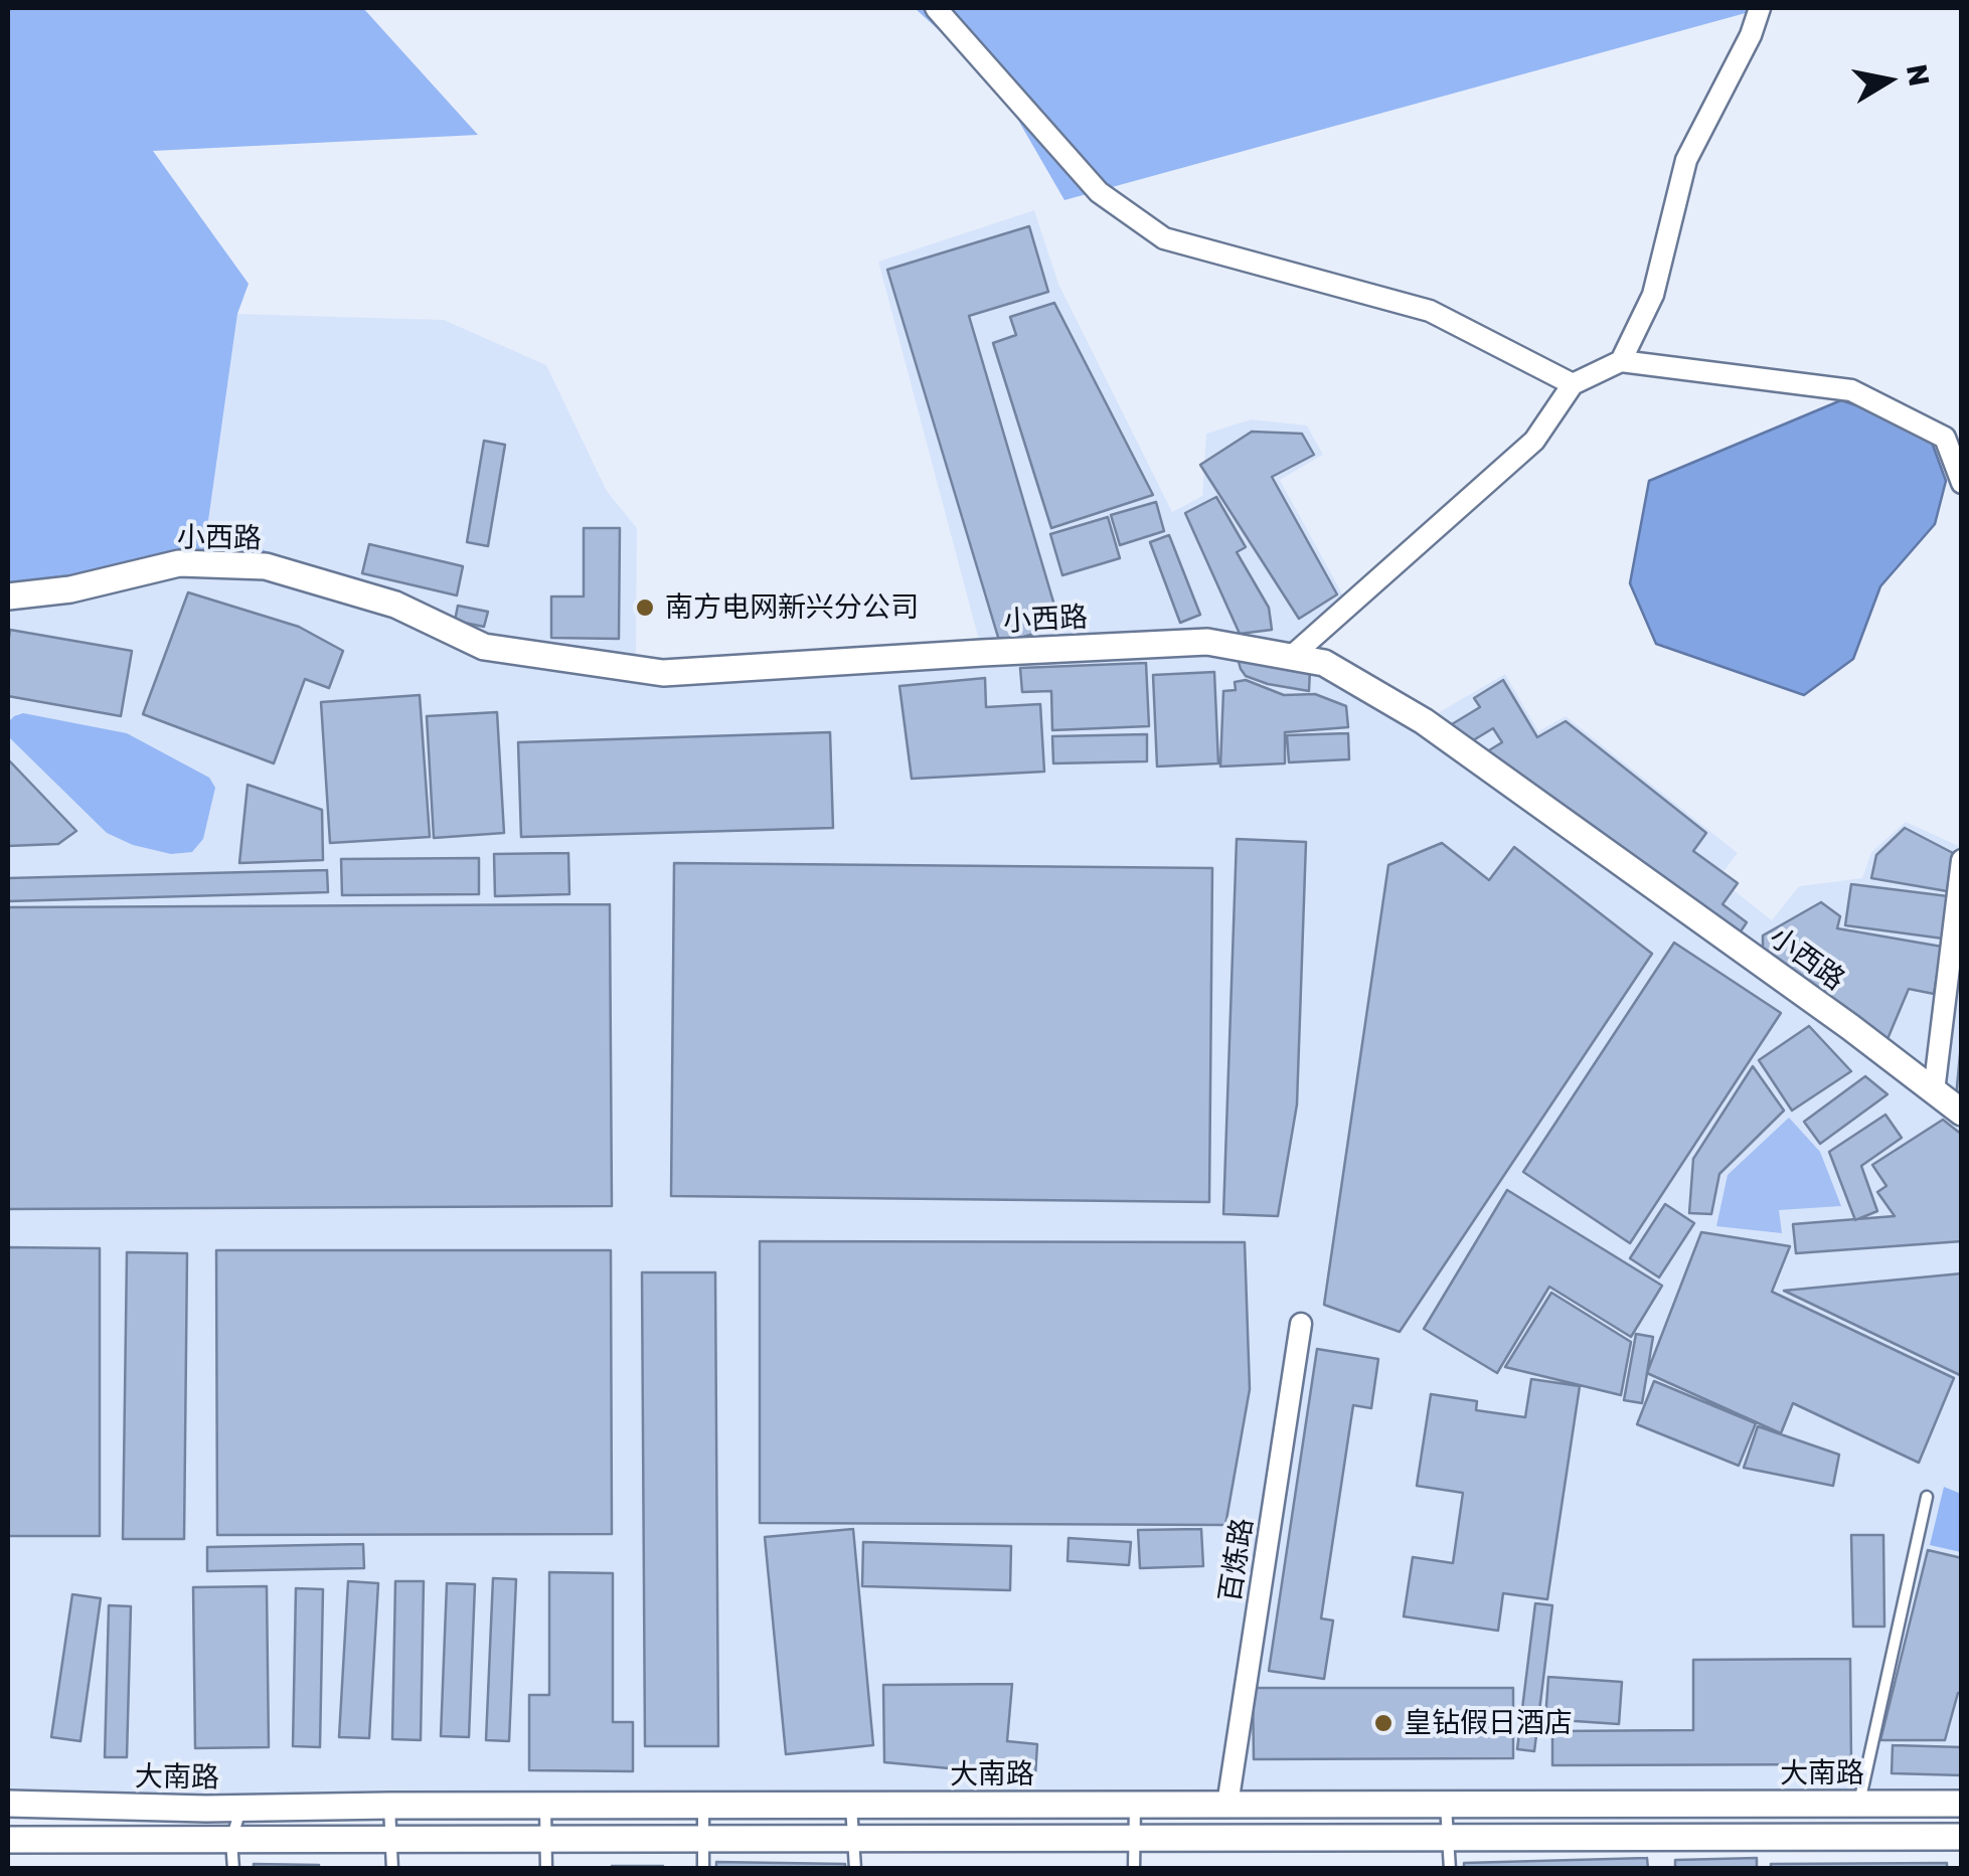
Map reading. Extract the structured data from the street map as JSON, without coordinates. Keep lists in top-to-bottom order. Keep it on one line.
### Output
{"streets":{"street":["小西路","百炼路","大南路"]},"crossings":[["百炼路","大南路"]],"places":["南方电网新兴分公司","皇钻假日酒店"],"north":"right"}
